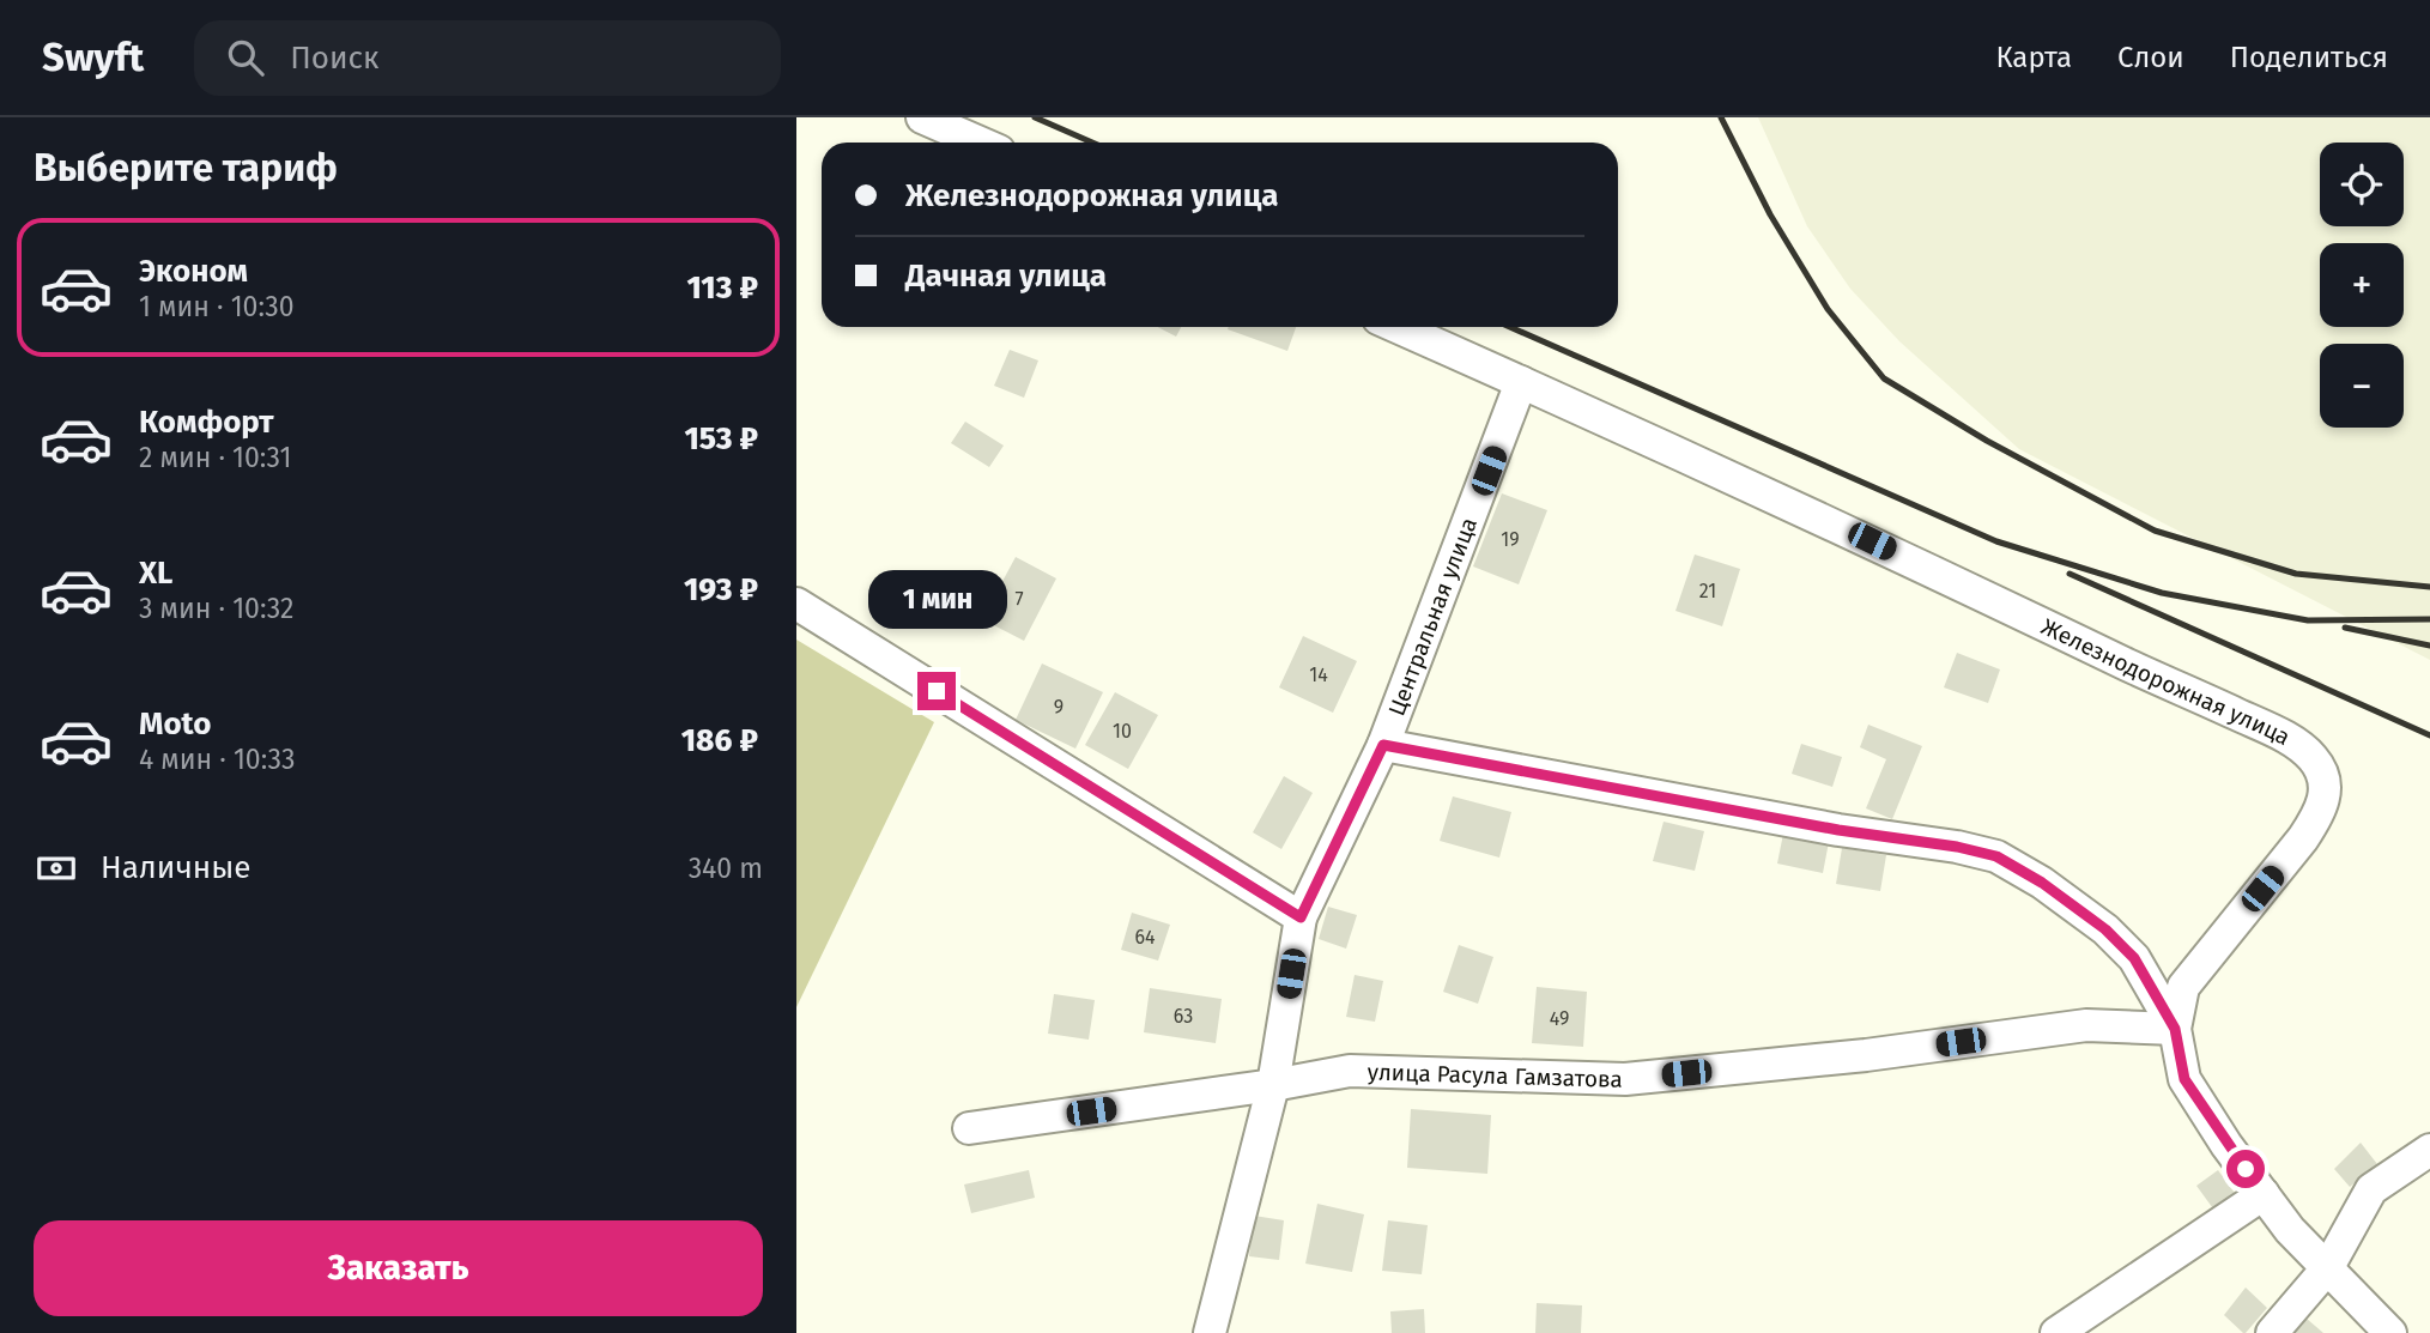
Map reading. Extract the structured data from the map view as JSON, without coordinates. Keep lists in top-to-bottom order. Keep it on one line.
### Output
{"streets":{"street":["Центральная улица","Железнодорожная улица","улица Расула Гамзатова"]},"crossings":[["Центральная улица","Железнодорожная улица"],["Центральная улица","улица Расула Гамзатова"],["Железнодорожная улица","улица Расула Гамзатова"]],"house_numbers":["19","21","7","14","9","10","64","63","49"],"page":{"header":"Swyft","search":"Поиск","nav":["Карта","Слои","Поделиться"],"heading":"Выберите тариф","map_buttons":["+","−"],"banner":["Железнодорожная улица","Дачная улица"],"list":[{"name":"Эконом","note":"1 мин · 10:30","value":"113 ₽"},{"name":"Комфорт","note":"2 мин · 10:31","value":"153 ₽"},{"name":"XL","note":"3 мин · 10:32","value":"193 ₽"},{"name":"Moto","note":"4 мин · 10:33","value":"186 ₽"}],"bubble":"1 мин","pay":["Наличные","340 m"],"buttons":"Заказать"}}
